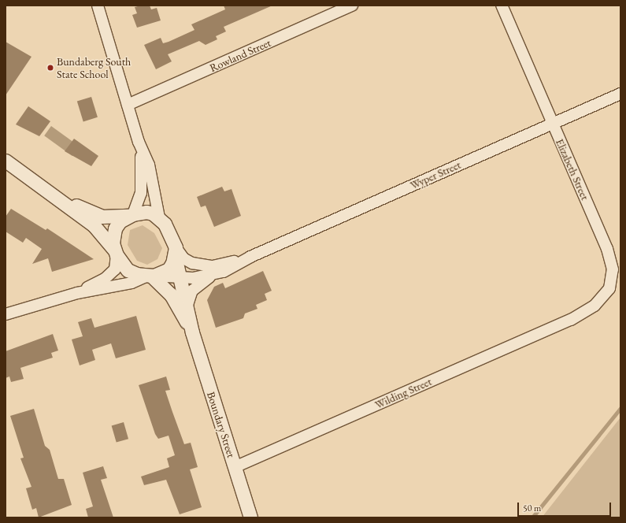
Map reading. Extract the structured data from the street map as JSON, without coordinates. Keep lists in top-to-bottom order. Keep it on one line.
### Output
{"streets":{"street":["Rowland Street","Elizabeth Street","Wyper Street","Wilding Street","Boundary Street"]},"crossings":[["Elizabeth Street","Wyper Street"],["Elizabeth Street","Wilding Street"],["Wyper Street","Boundary Street"],["Wilding Street","Boundary Street"]],"places":["Bundaberg South State School"],"scale_bar":"50 m"}
